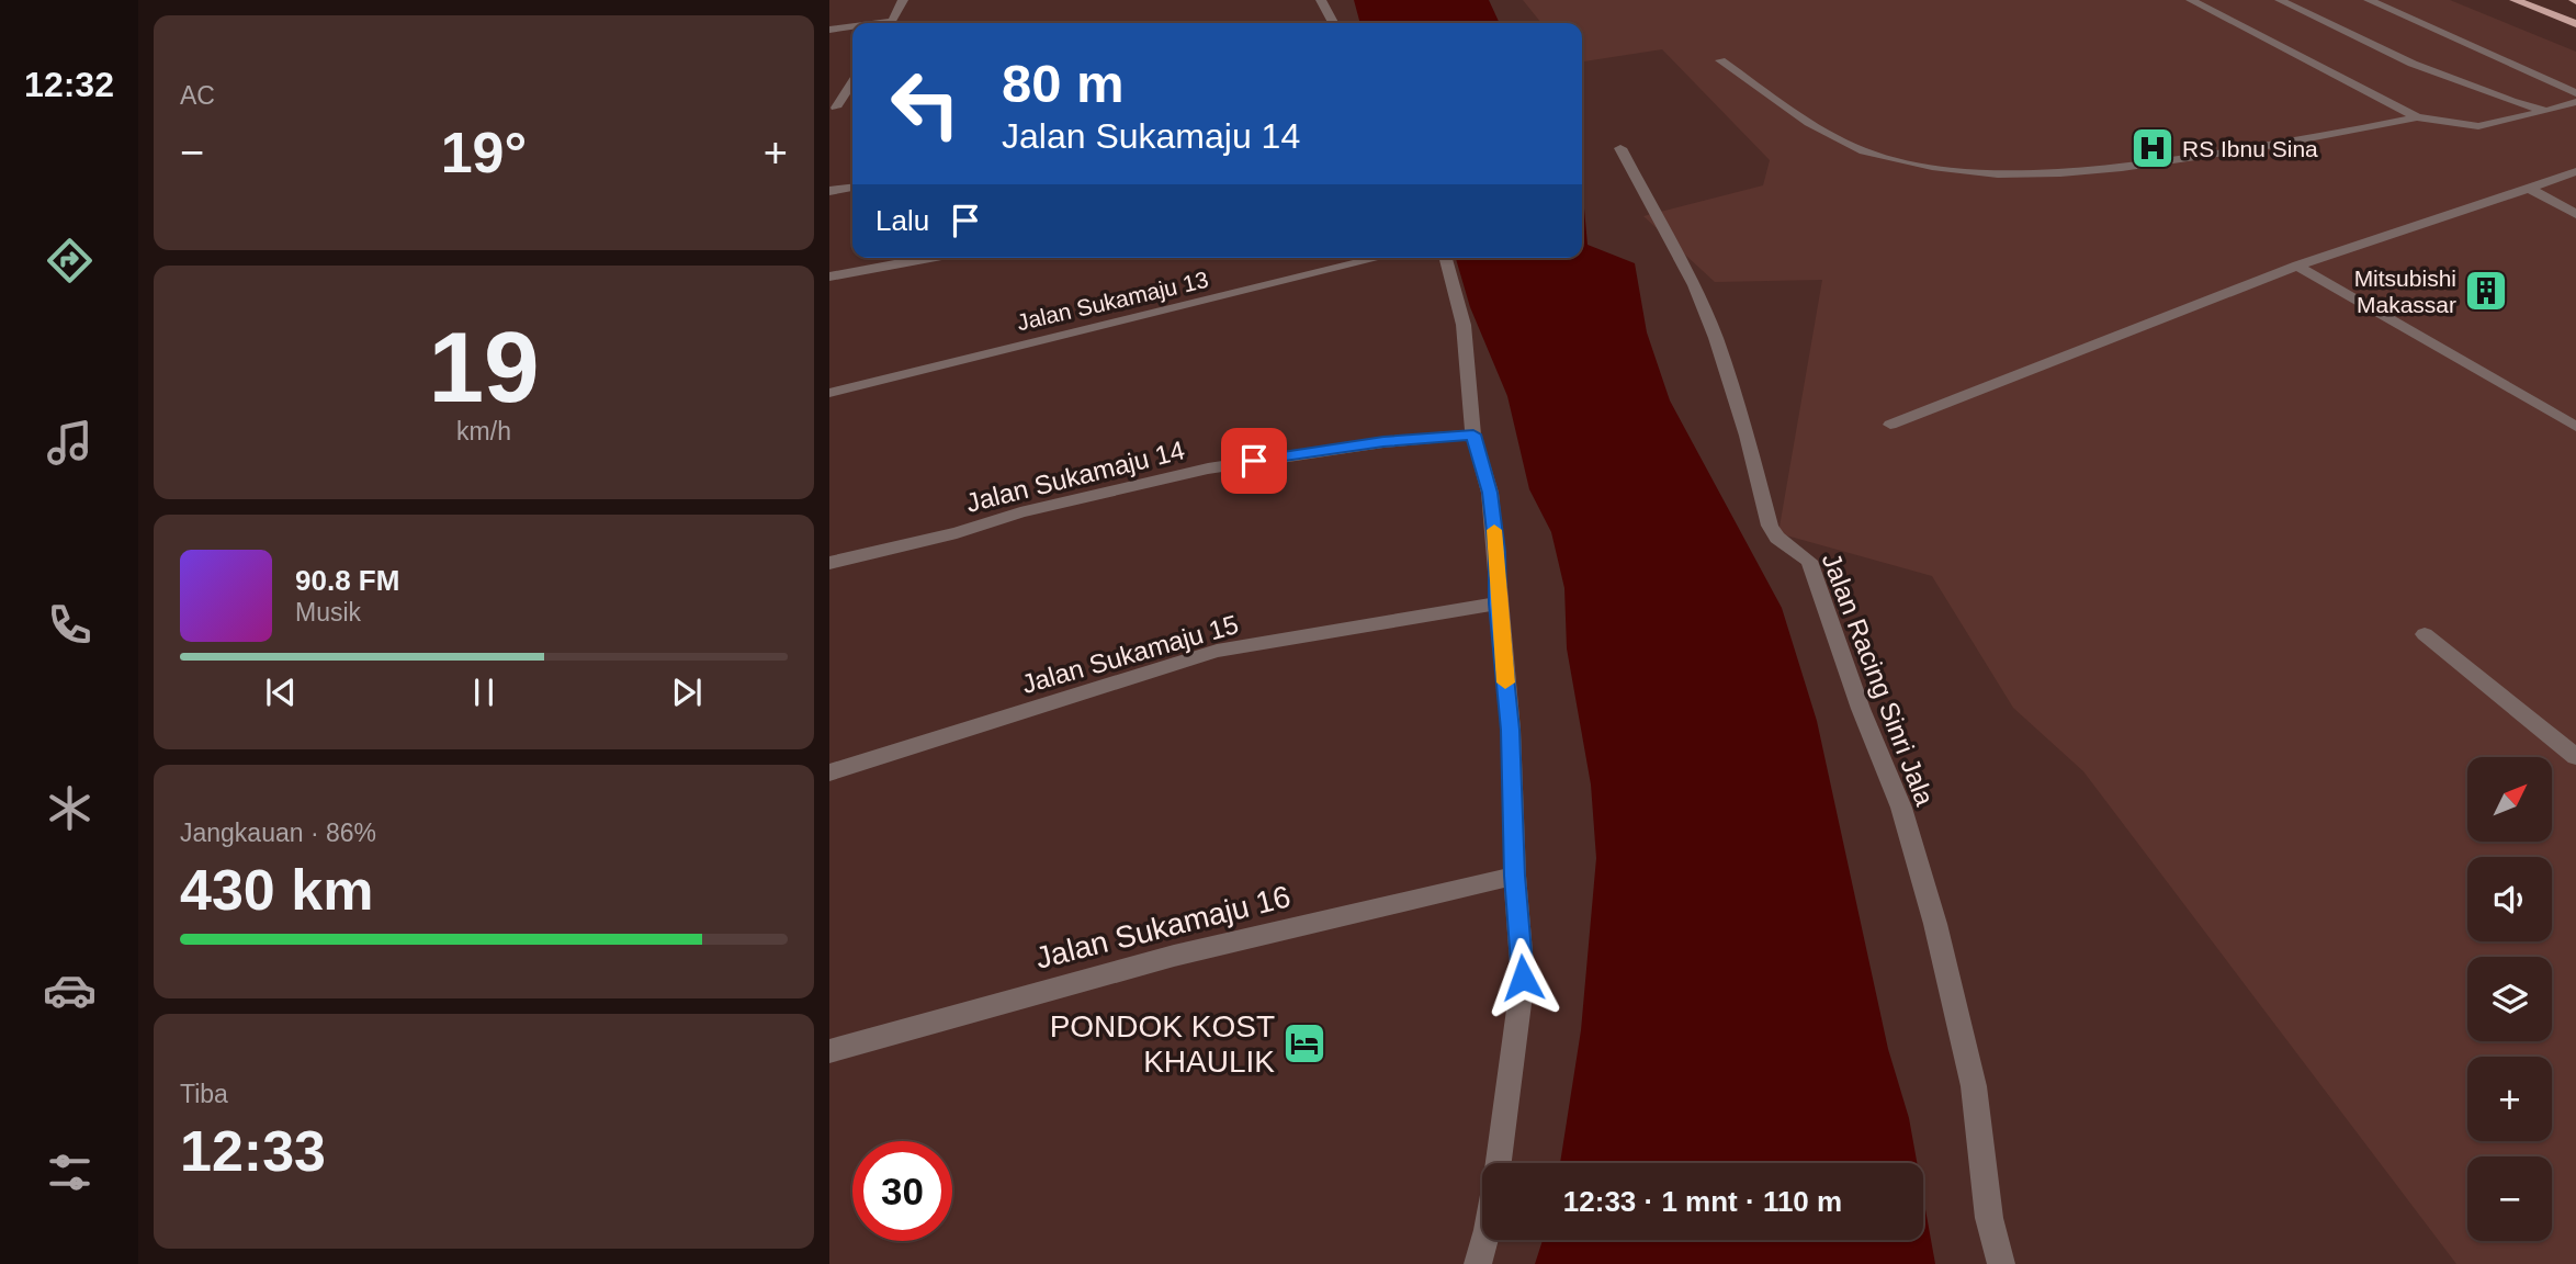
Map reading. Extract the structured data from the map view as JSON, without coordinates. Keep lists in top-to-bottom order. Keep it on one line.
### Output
{"streets":{"street":["Jalan Sukamaju 13","Jalan Sukamaju 14","Jalan Sukamaju 15","Jalan Racing Sinri Jala","Jalan Sukamaju 16"]},"places":{"hospital":["RS Ibnu Sina"],"building":["Mitsubishi Makassar"],"hotel":["PONDOK KOST KHAULIK"]},"north":"top right","page":{"tabs":"12:32","tile":["AC",["19","km/h"],["Jangkauan · 86%","430 km"],["Tiba","12:33"]],"turn":["80 m","Jalan Sukamaju 14"],"heat":["−","19°","+"],"then":"Lalu","song":["90.8 FM","Musik"],"map_buttons":["+","−"],"limit":"30","trip":"12:33 · 1 mnt · 110 m"}}
